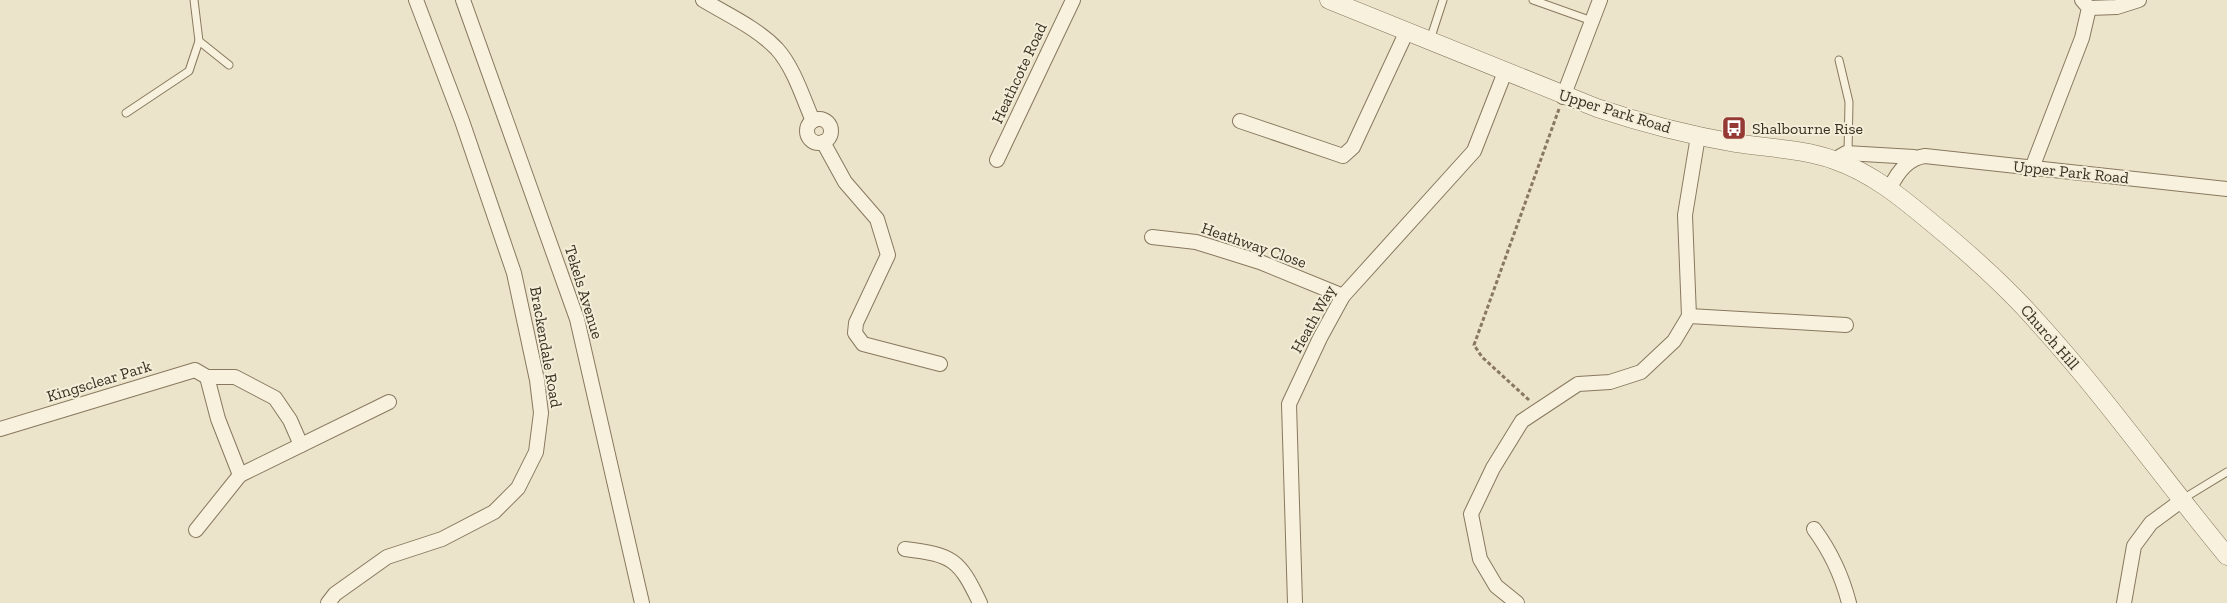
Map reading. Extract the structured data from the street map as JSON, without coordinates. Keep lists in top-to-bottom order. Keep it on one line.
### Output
{"streets":{"street":["Heathcote Road","Upper Park Road","Heathway Close","Tekels Avenue","Heath Way","Church Hill","Brackendale Road","Kingsclear Park"]},"crossings":[["Upper Park Road","Heath Way"],["Upper Park Road","Church Hill"],["Heathway Close","Heath Way"]],"places":{"bus stop":["Shalbourne Rise"]}}
